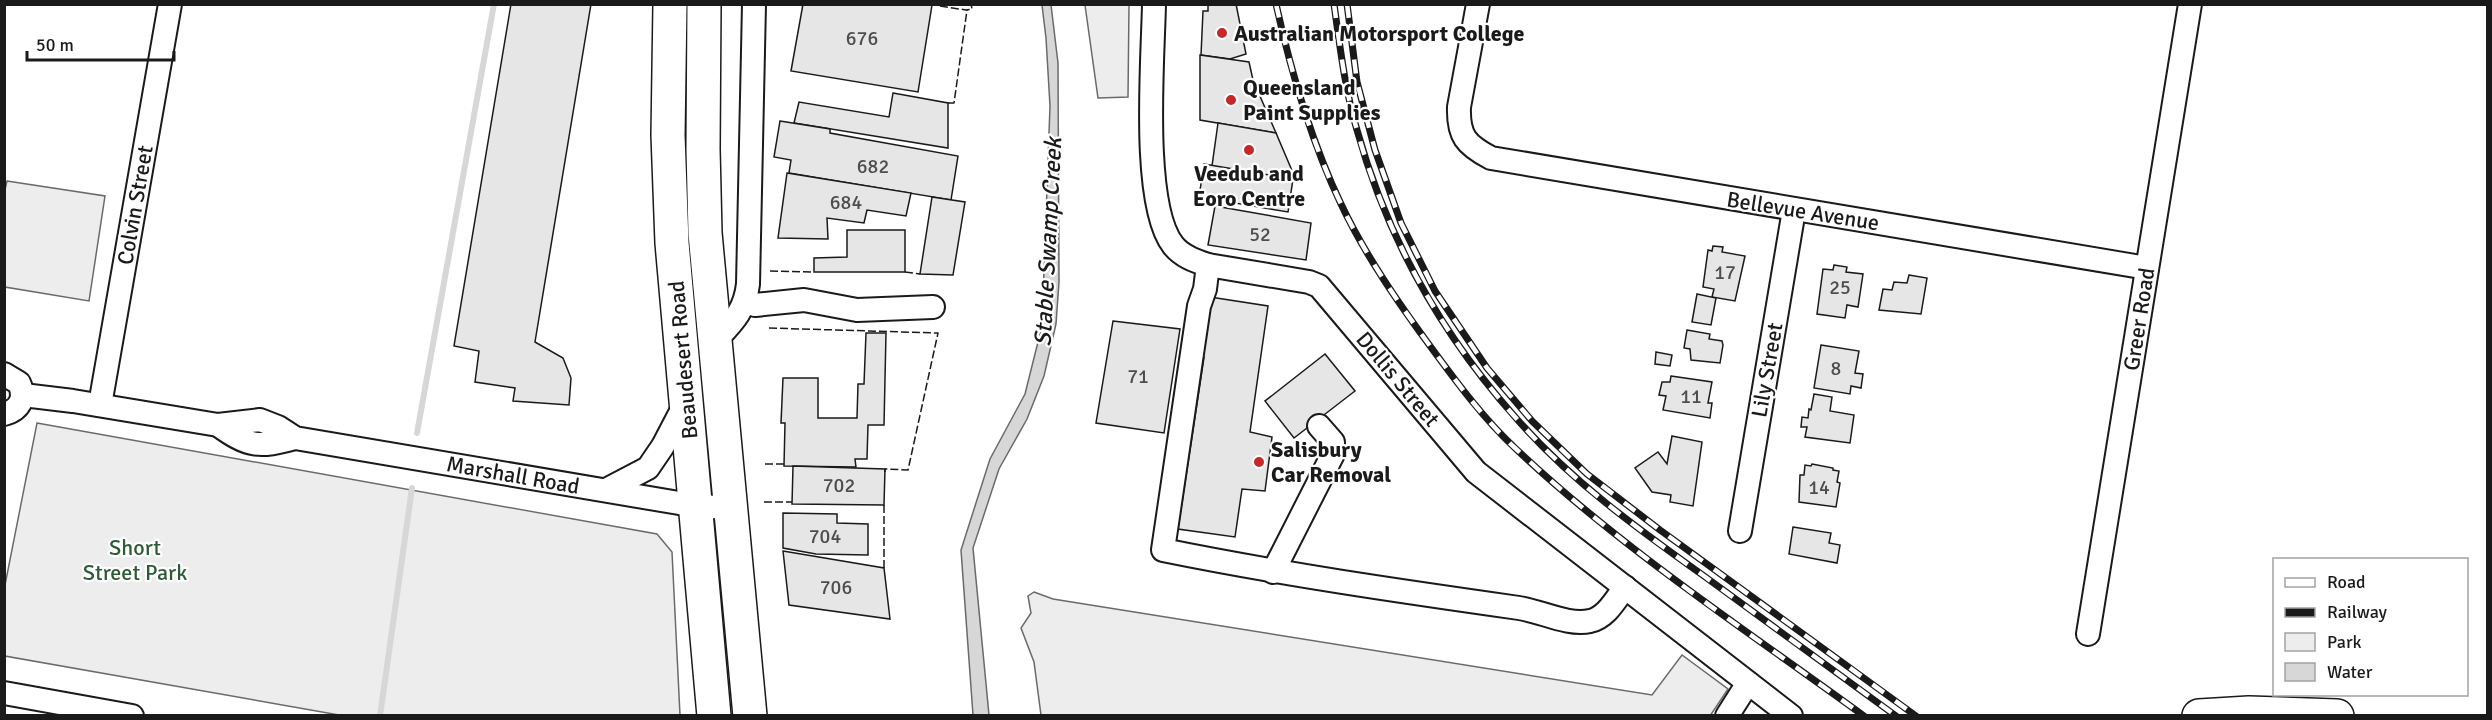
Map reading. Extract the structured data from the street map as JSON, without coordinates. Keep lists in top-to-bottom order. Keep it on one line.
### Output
{"streets":{"highway":["Beaudesert Road"],"street":["Colvin Street","Bellevue Avenue","Greer Road","Lily Street","Dollis Street","Marshall Road"]},"crossings":[["Colvin Street","Marshall Road"],["Bellevue Avenue","Greer Road"],["Bellevue Avenue","Lily Street"],["Beaudesert Road","Marshall Road"]],"water":["Stable Swamp Creek"],"parks":["Short Street Park"],"places":["Australian Motorsport College","Queensland Paint Supplies","Veedub and Eoro Centre","Salisbury Car Removal"],"house_numbers":["676","682","684","52","17","25","8","71","11","702","14","704","706"],"legend":["Road","Railway","Park","Water"],"scale_bar":"50 m"}
